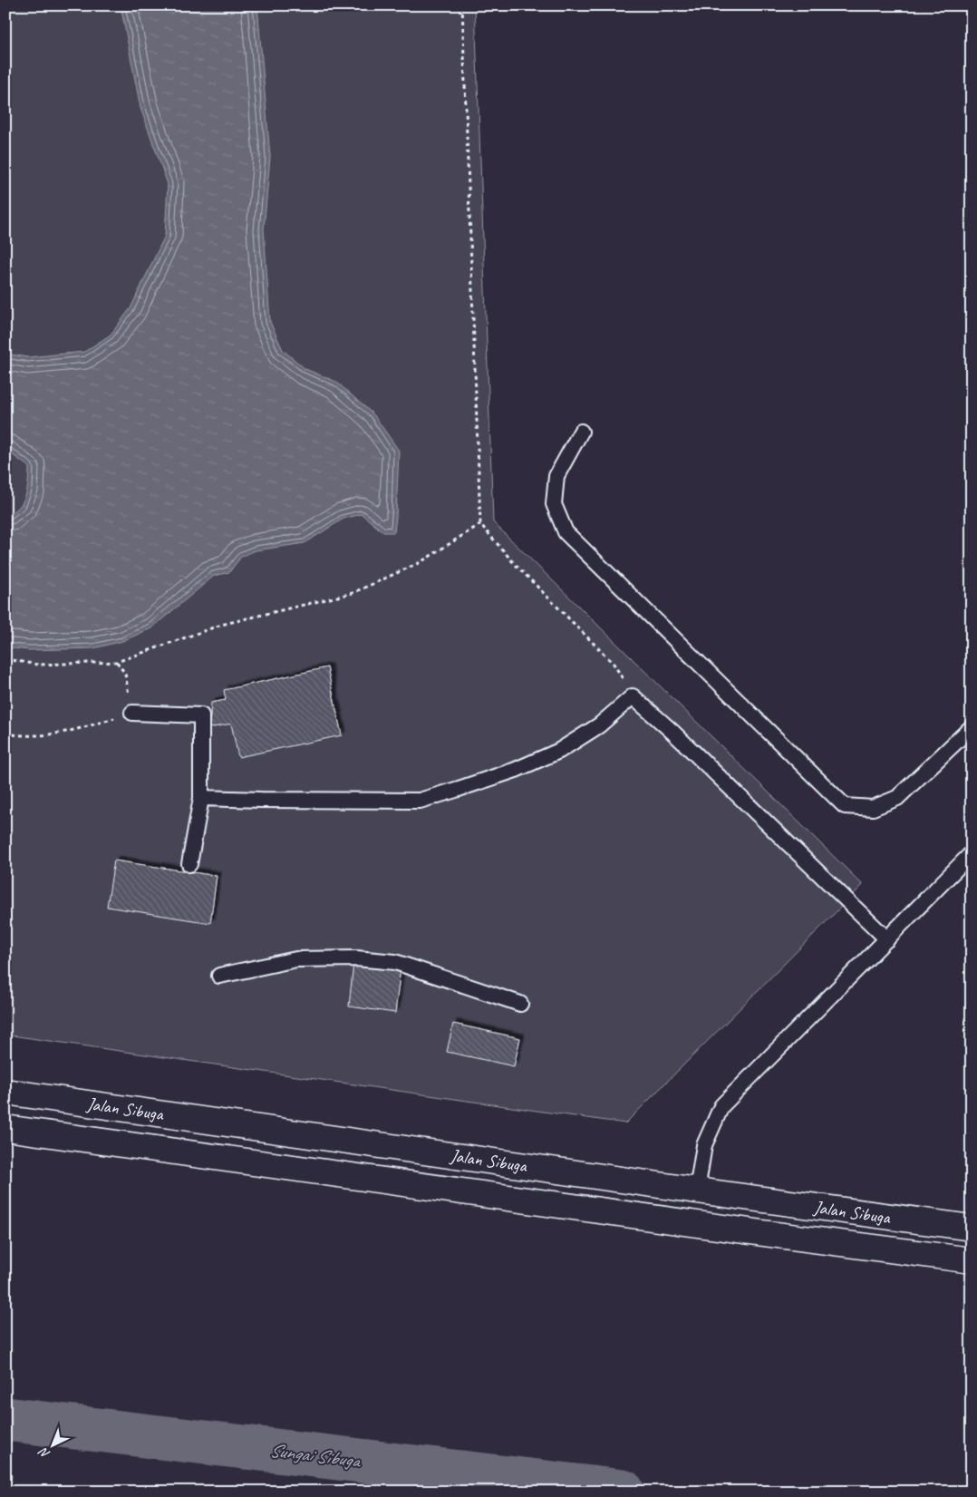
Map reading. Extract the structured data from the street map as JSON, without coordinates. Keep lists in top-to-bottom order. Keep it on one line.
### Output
{"streets":{"main road":["Jalan Sibuga"]},"water":["Sungai Sibuga"],"north":"bottom left"}
